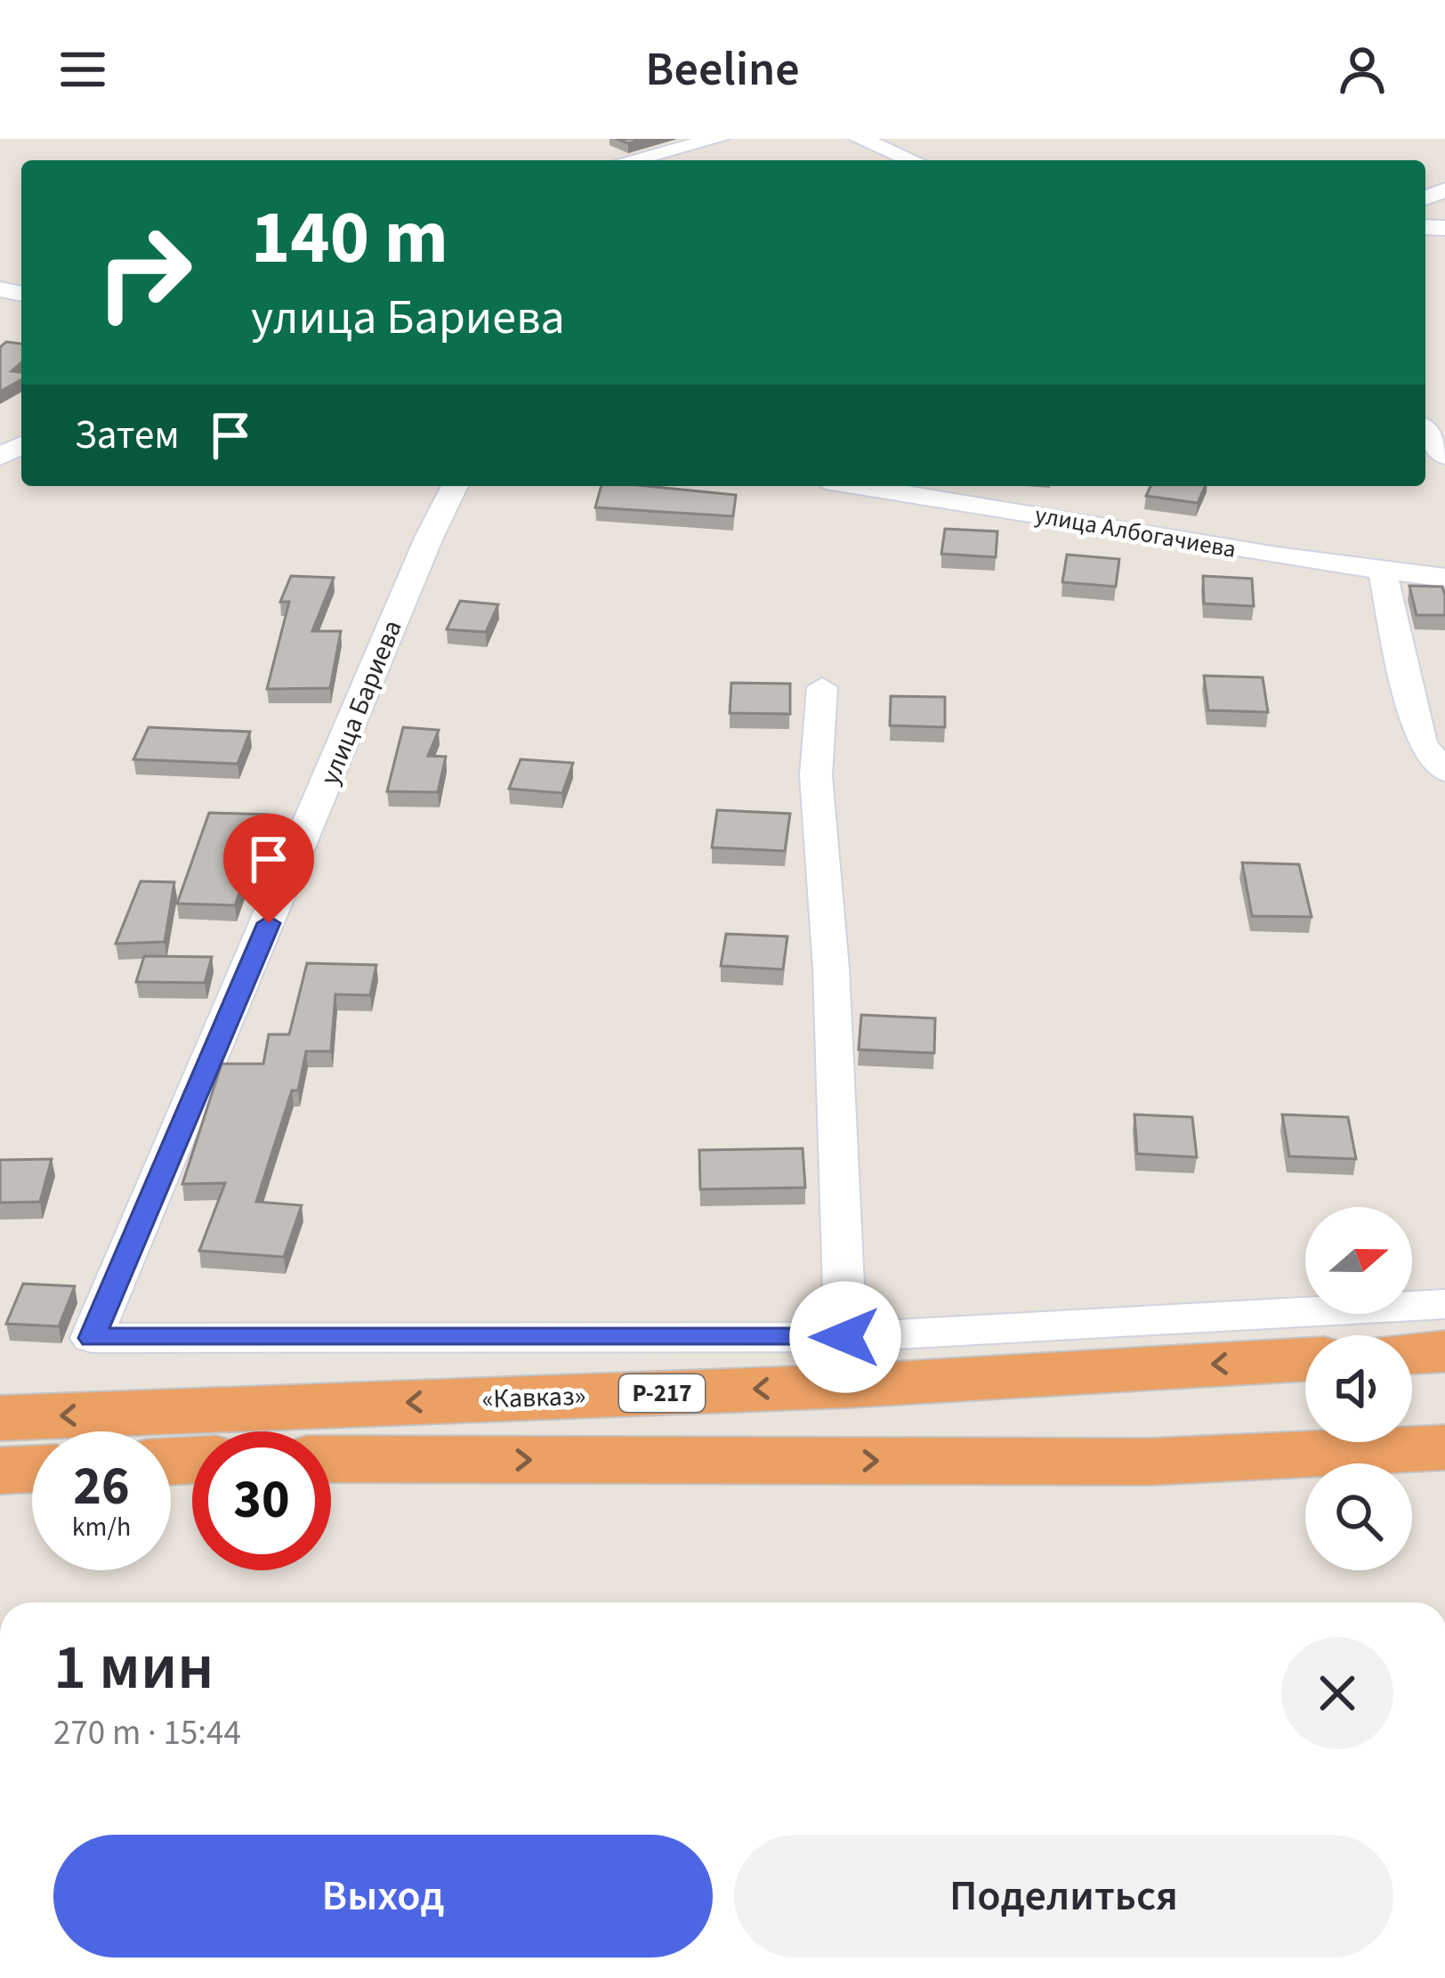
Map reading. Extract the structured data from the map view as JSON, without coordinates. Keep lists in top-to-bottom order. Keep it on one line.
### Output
{"streets":{"highway":["Р-217","«Кавказ»"],"street":["улица Албогачиева","улица Бариева"]},"north":"right","page":{"header":"Beeline","turn":["140 m","улица Бариева"],"then":"Затем","speed":"26 km/h","limit":"30","heading":["1 мин","270 m · 15:44"],"buttons":["Выход","Поделиться"]}}
